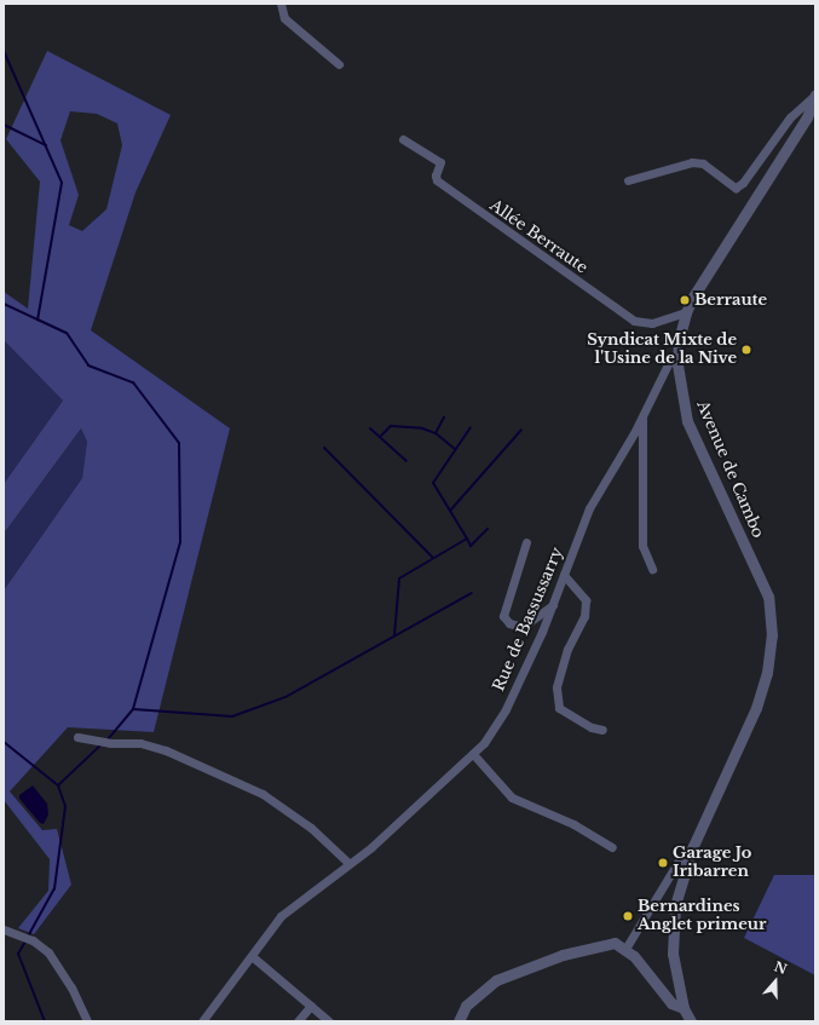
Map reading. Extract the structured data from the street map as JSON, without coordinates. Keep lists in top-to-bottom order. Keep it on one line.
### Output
{"streets":{"street":["Allée Berraute","Avenue de Cambo","Rue de Bassussarry"]},"crossings":[["Allée Berraute","Avenue de Cambo"],["Avenue de Cambo","Rue de Bassussarry"]],"places":["Berraute","Syndicat Mixte de l'Usine de la Nive","Garage Jo Iribarren","Bernardines Anglet primeur"],"north":"top"}
